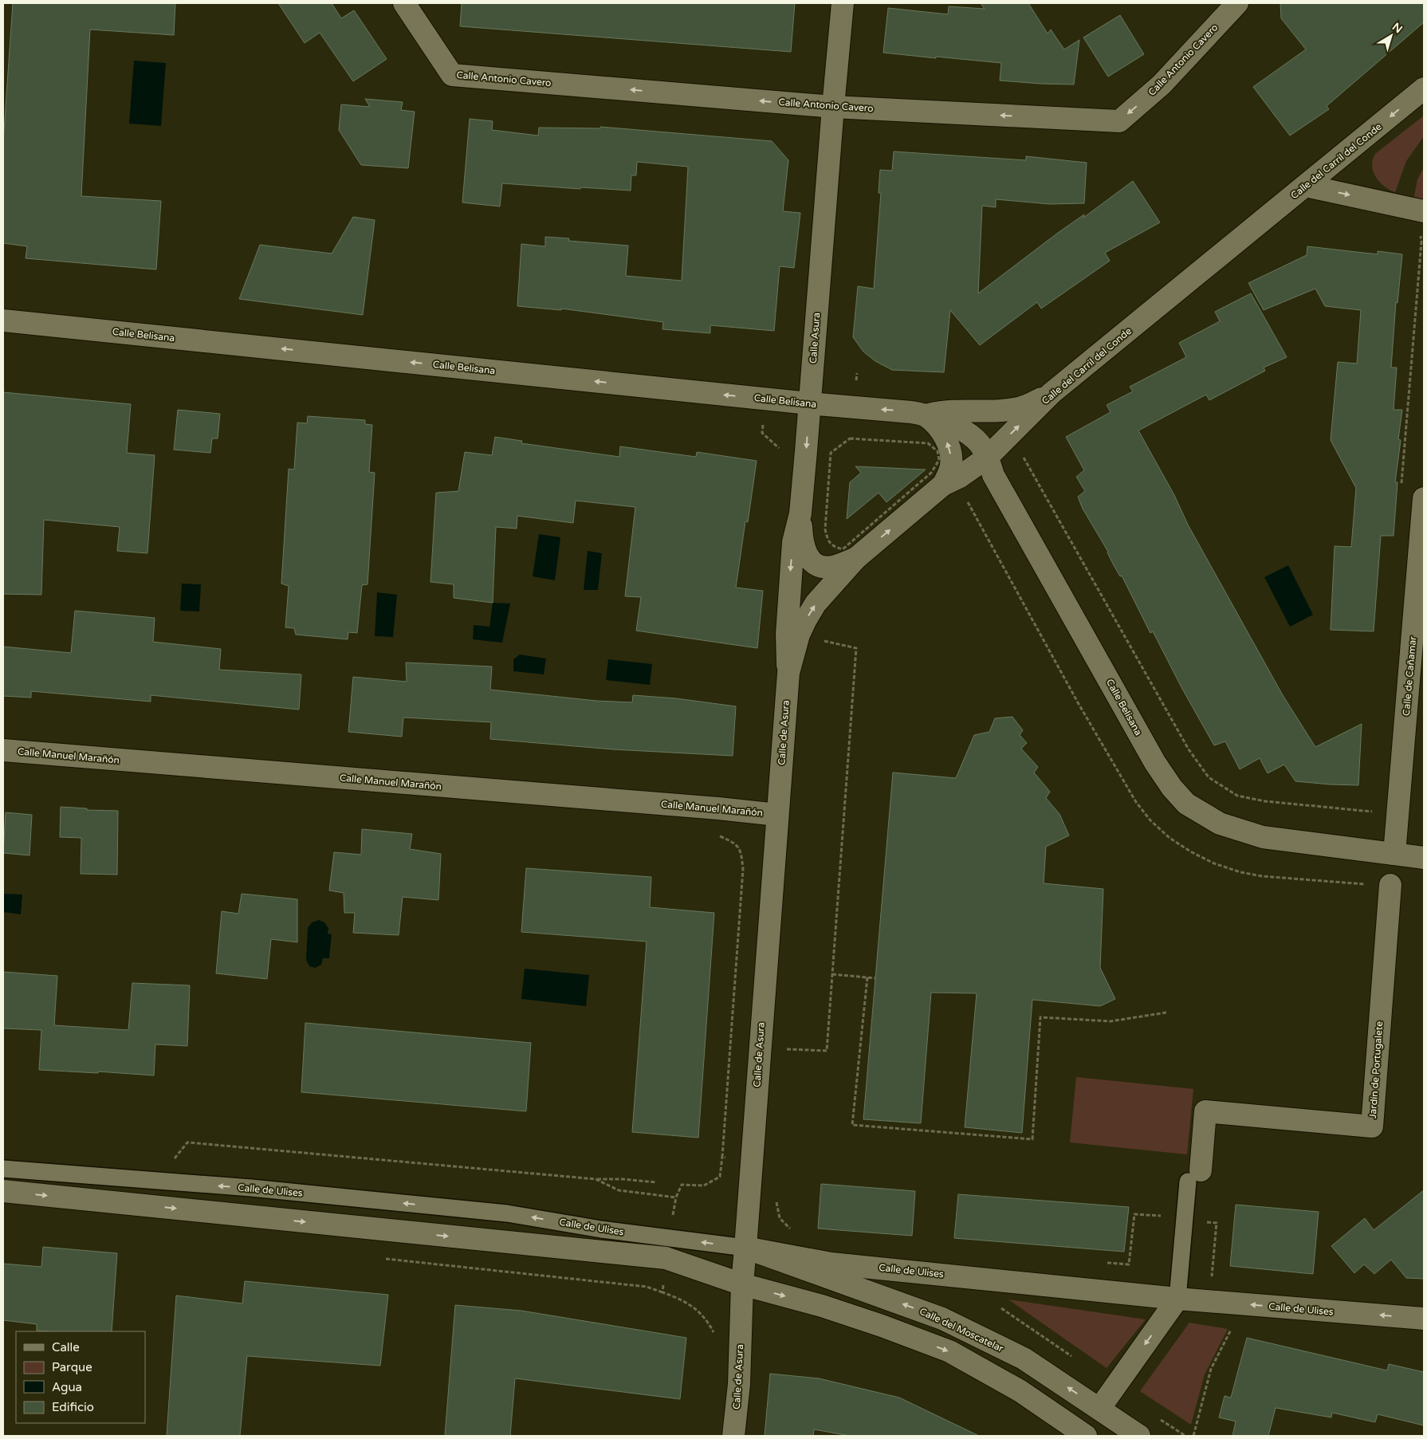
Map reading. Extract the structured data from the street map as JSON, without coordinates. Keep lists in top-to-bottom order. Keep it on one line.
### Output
{"streets":{"street":["Calle Antonio Cavero","Calle del Carril del Conde","Calle Belisana","Calle Asura","Calle de Cañamar","Calle de Asura","Calle Manuel Marañón","Jardín de Portugalete","Calle de Ulises","Calle del Moscatelar"]},"crossings":[["Calle Antonio Cavero","Calle Asura"],["Calle del Carril del Conde","Calle Belisana"],["Calle del Carril del Conde","Calle Asura"],["Calle del Carril del Conde","Calle de Asura"],["Calle Belisana","Calle Asura"],["Calle Belisana","Calle de Cañamar"],["Calle Asura","Calle de Asura"],["Calle de Asura","Calle Manuel Marañón"],["Calle de Asura","Calle de Ulises"],["Calle de Asura","Calle del Moscatelar"],["Jardín de Portugalete","Calle de Ulises"],["Calle de Ulises","Calle del Moscatelar"]],"one_way":["Calle Antonio Cavero","Calle Belisana","Calle Asura","Calle de Ulises"],"legend":["Calle","Parque","Agua","Edificio"],"north":"top right"}
